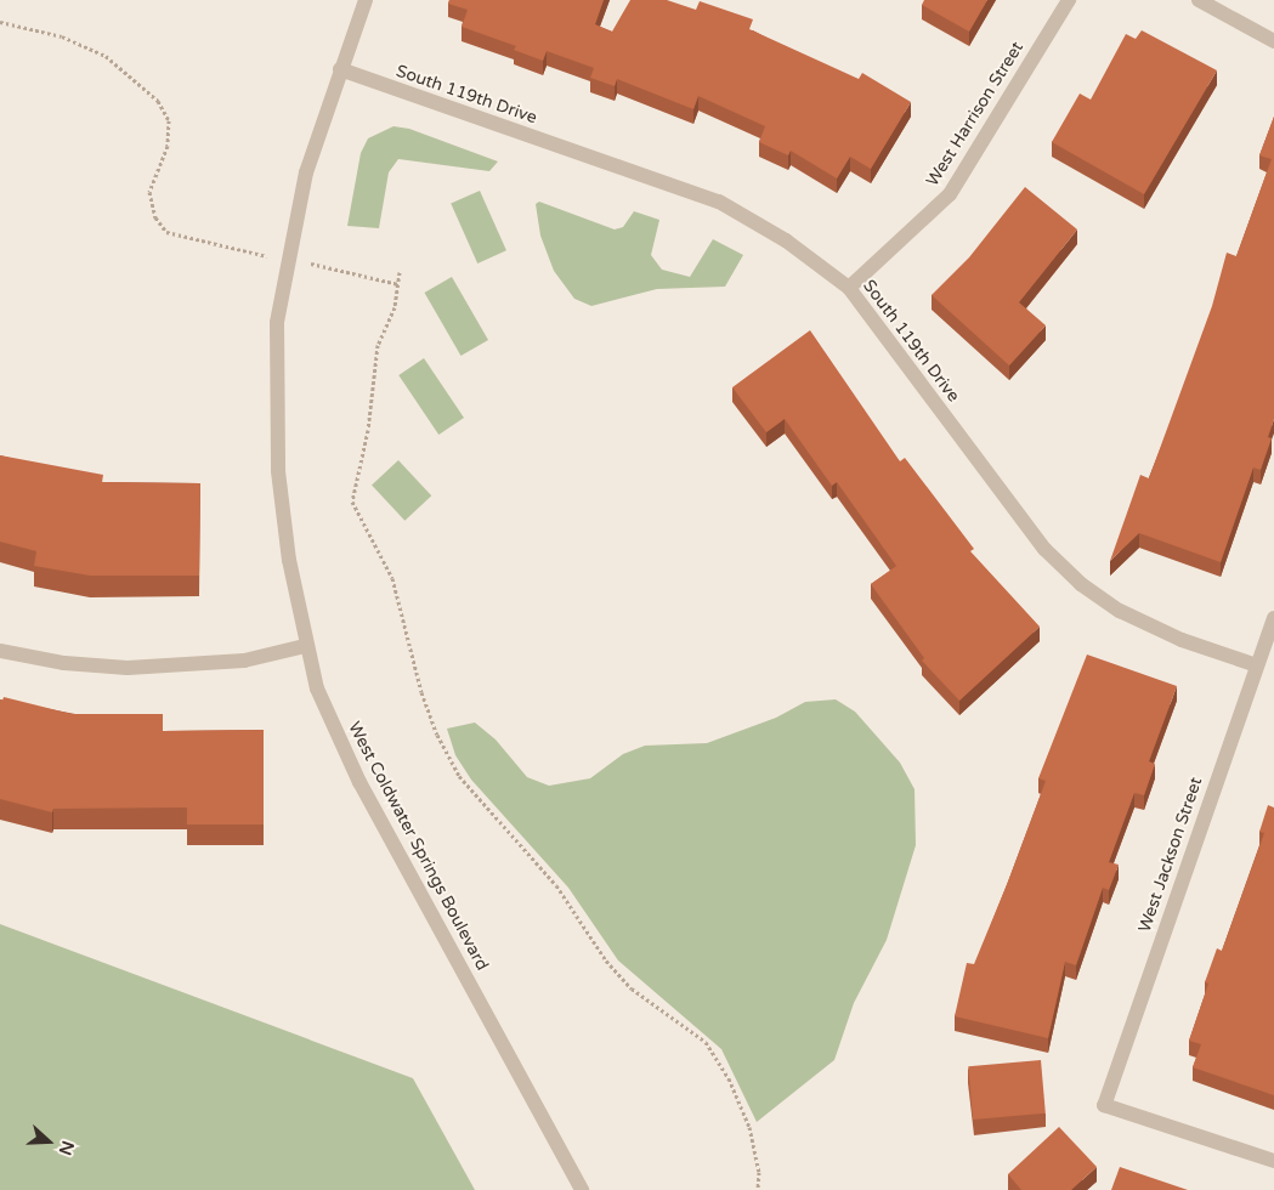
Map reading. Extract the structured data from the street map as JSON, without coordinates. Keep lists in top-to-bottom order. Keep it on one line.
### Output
{"streets":{"street":["South 119th Drive","West Harrison Street","West Coldwater Springs Boulevard","West Jackson Street"]},"crossings":[["South 119th Drive","West Harrison Street"],["South 119th Drive","West Coldwater Springs Boulevard"],["South 119th Drive","West Jackson Street"]],"north":"right"}
